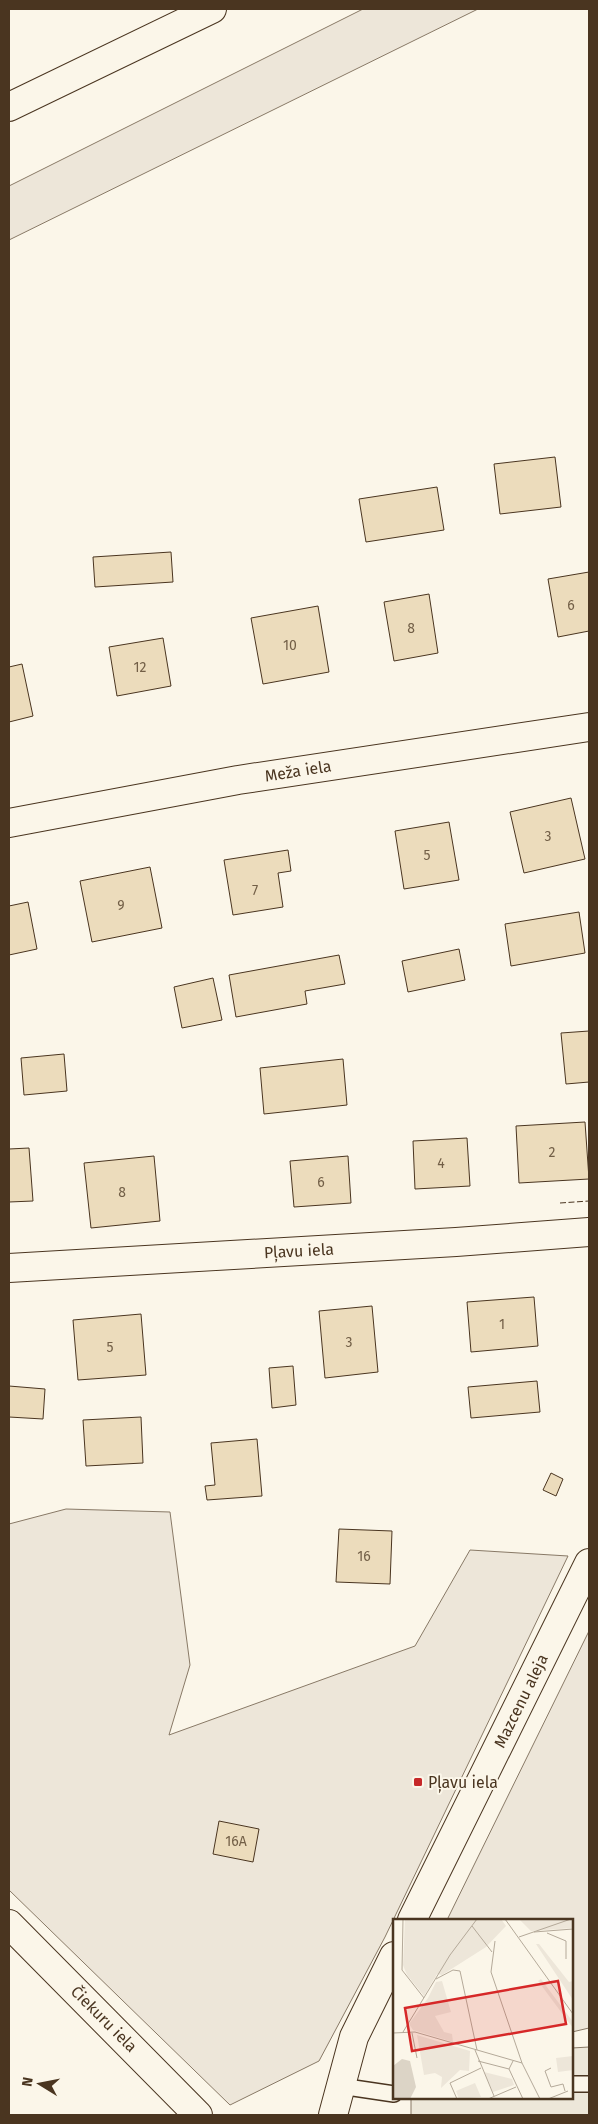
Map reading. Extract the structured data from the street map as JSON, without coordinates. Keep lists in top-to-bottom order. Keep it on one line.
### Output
{"streets":{"main road":["Meža iela","Pļavu iela","Mazcenu aleja","Čiekuru iela"]},"places":{"transit":["Pļavu iela"]},"house_numbers":["6","8","10","12","3","5","7","9","2","4","6","8","1","3","5","16","16A"],"north":"left"}
